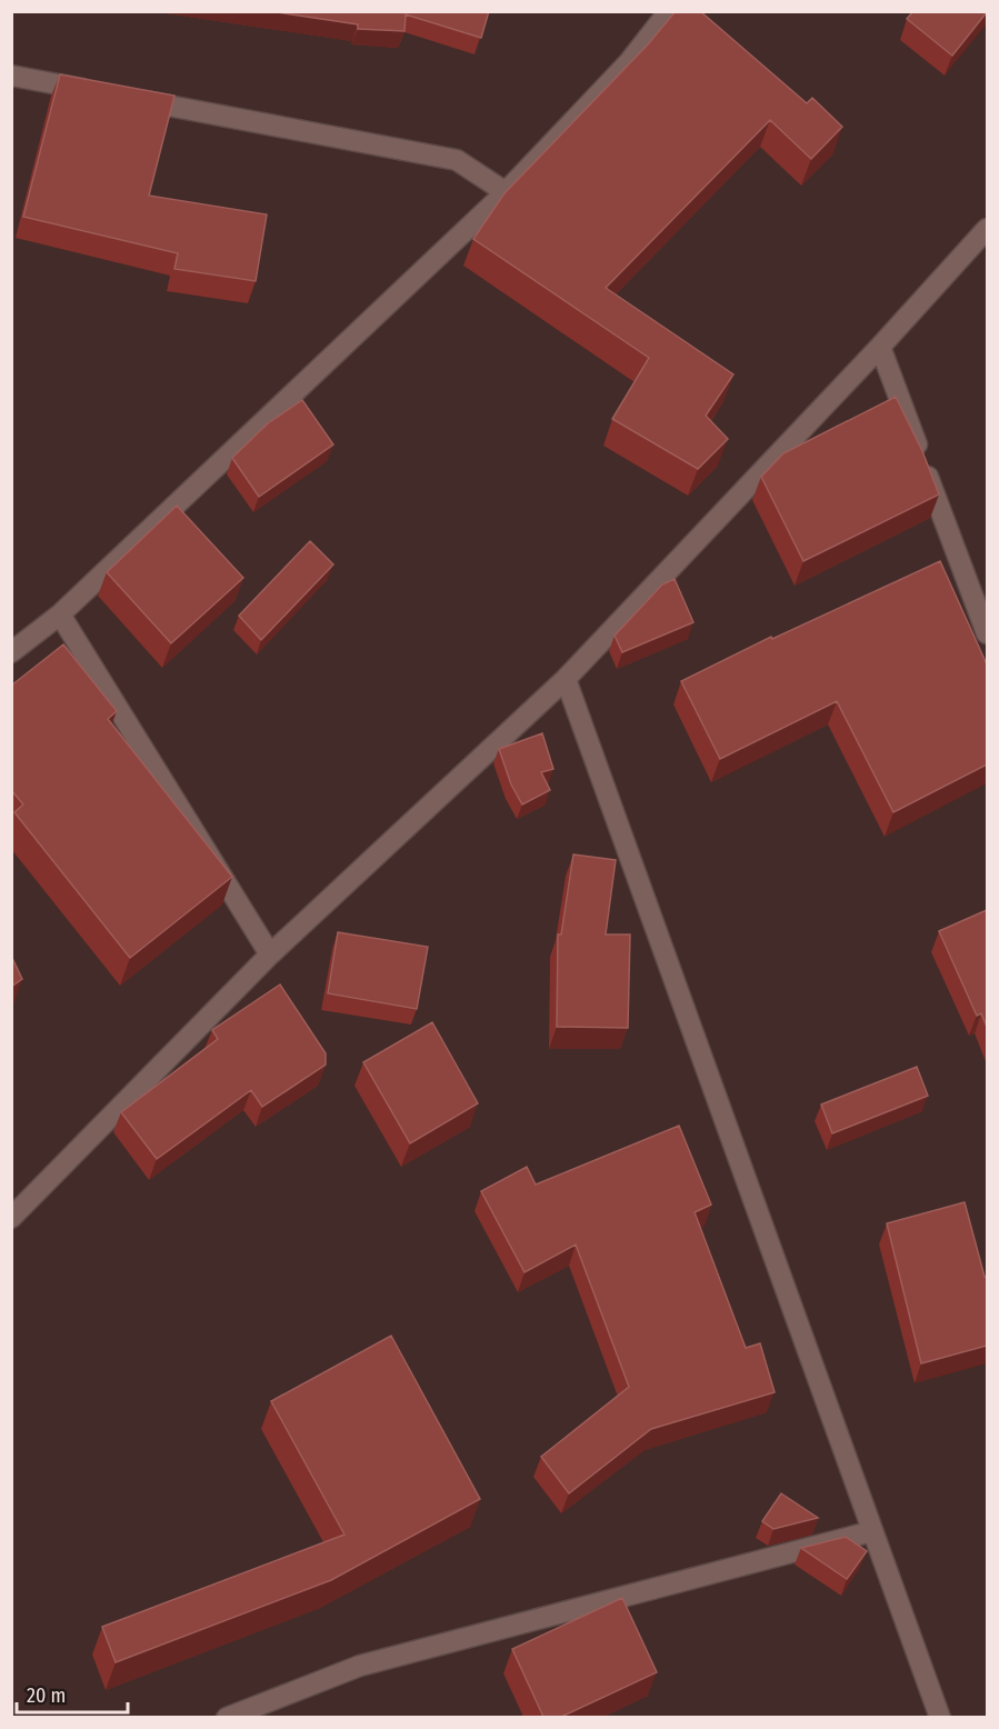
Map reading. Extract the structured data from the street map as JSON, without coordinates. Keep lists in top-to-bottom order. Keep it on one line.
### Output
{"scale_bar":"20 m"}
